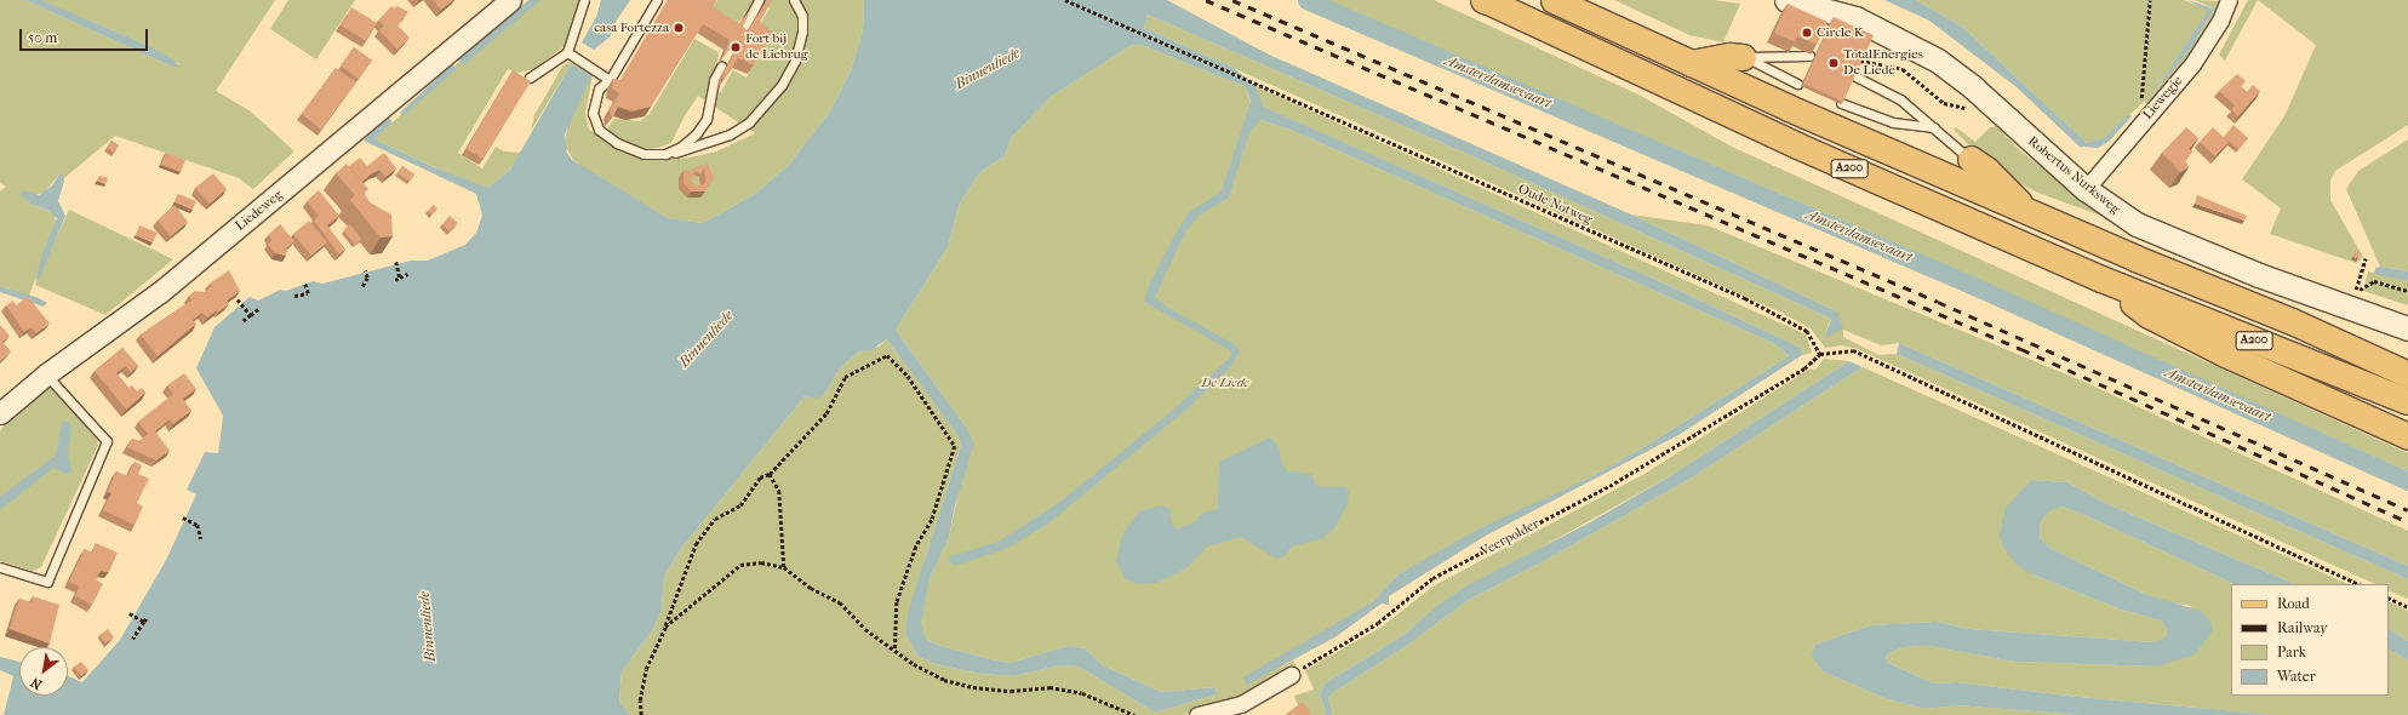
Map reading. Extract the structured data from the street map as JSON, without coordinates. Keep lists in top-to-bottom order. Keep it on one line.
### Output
{"streets":{"main road":["A200","Robertus Nurksweg"],"street":["Liewegje","Liedeweg"],"path":["Oude Notweg","Veerpolder"]},"crossings":[["Liewegje","Robertus Nurksweg"],["Oude Notweg","Veerpolder"]],"water":["Binnenliede","Amsterdamsevaart"],"parks":["De Liede"],"places":["casa Fortezza","Circle K","Fort bij de Liebrug","TotalEnergies De Liede"],"legend":["Road","Railway","Park","Water"],"scale_bar":"50 m","north":"bottom left"}
